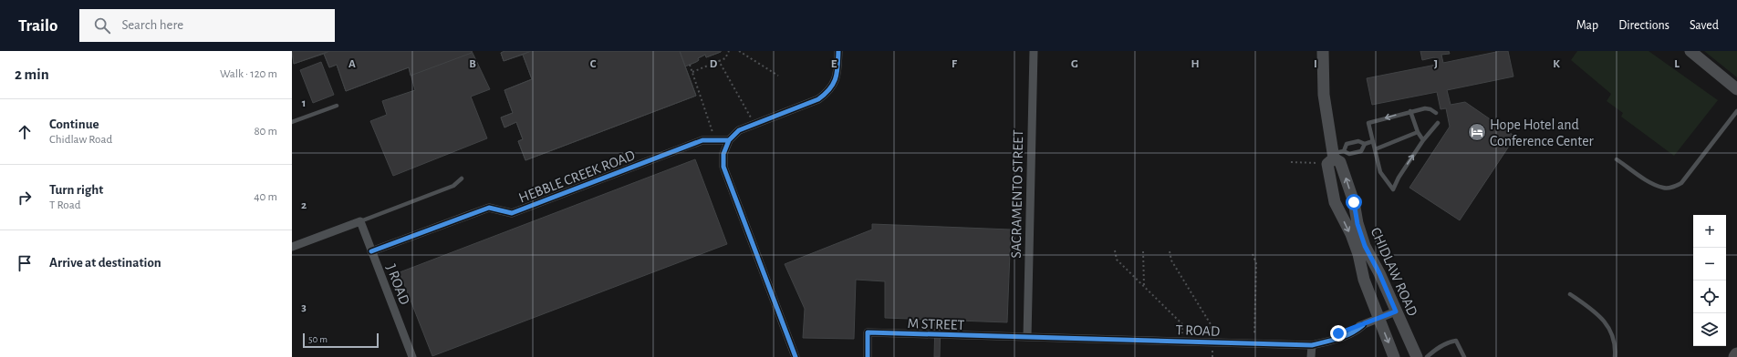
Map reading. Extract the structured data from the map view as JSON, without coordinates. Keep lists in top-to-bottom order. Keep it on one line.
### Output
{"streets":{"street":["HEBBLE CREEK ROAD","SACRAMENTO STREET","CHIDLAW ROAD","J ROAD","M STREET","T ROAD"]},"crossings":[["HEBBLE CREEK ROAD","J ROAD"],["SACRAMENTO STREET","M STREET"],["SACRAMENTO STREET","T ROAD"],["CHIDLAW ROAD","T ROAD"],["M STREET","T ROAD"]],"places":{"hotel":["Hope Hotel and Conference Center"]},"scale_bar":"50 m","page":{"header":"Trailo","search":"Search here","nav":["Map","Directions","Saved"],"heading":["2 min","Walk · 120 m"],"list":[["Continue","Chidlaw Road","80 m"],["Turn right","T Road","40 m"],"Arrive at destination"],"map_buttons":["+","−"],"scale":"50 m"},"grid":{"columns":["A","B","C","D","E","F","G","H","I","J","K","L"],"rows":["1","2","3"]}}
